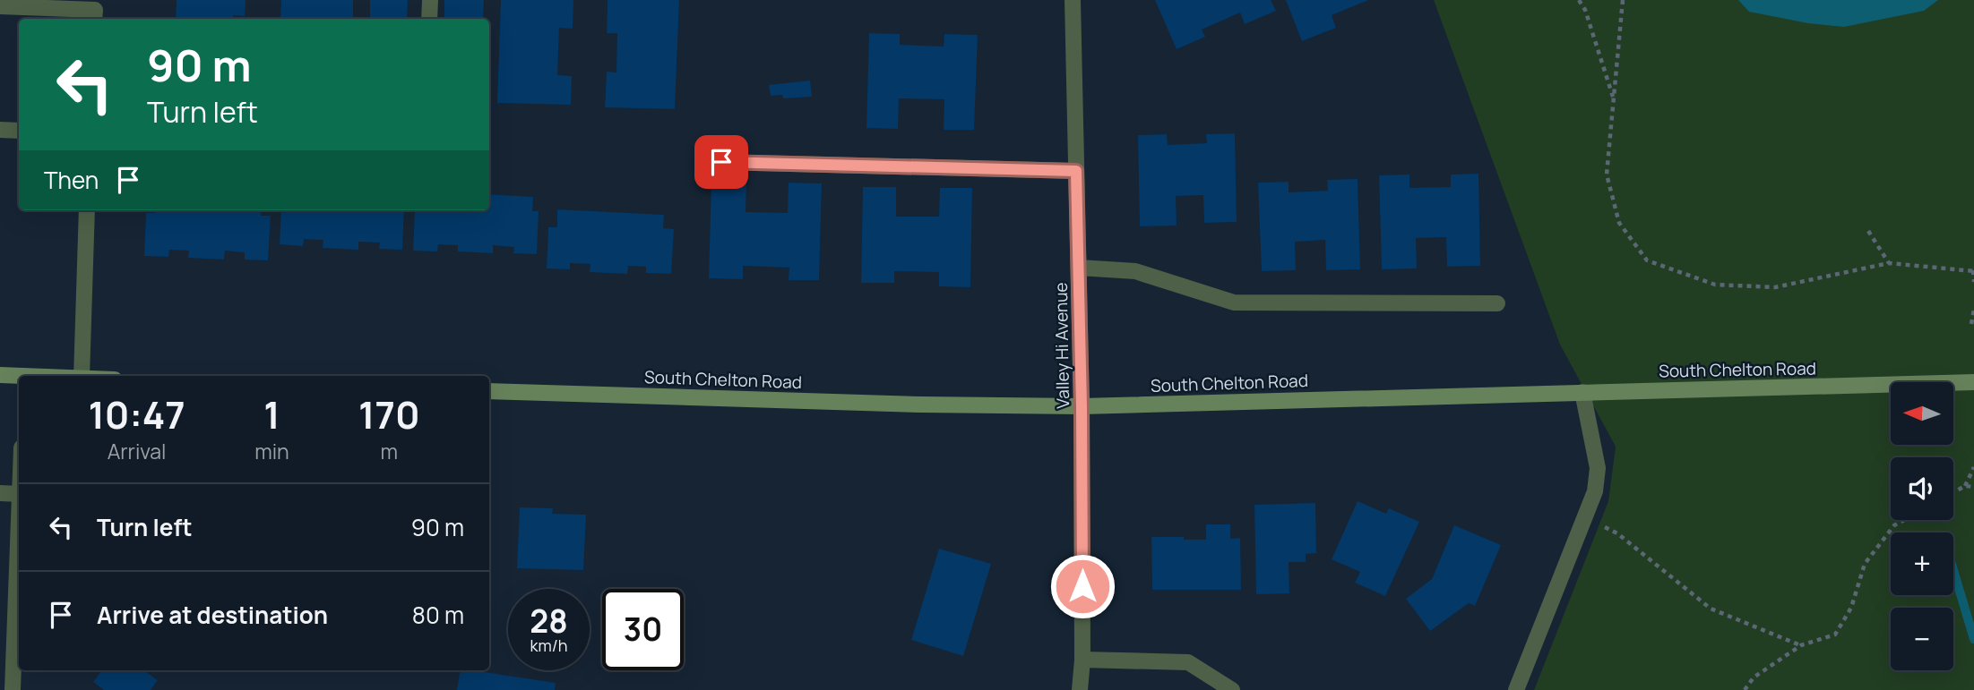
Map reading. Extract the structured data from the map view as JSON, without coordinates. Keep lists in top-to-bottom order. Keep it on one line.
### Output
{"streets":{"main road":["South Chelton Road"],"street":["Valley Hi Avenue"]},"crossings":[["Valley Hi Avenue","South Chelton Road"]],"north":"left","page":{"turn":["90 m","Turn left"],"then":"Then","eta":["10:47","Arrival","1","min","170","m"],"map_buttons":["+","−"],"list":[{"name":"Turn left","value":"90 m"},{"name":"Arrive at destination","value":"80 m"}],"speed":"28 km/h","limit":"30"}}
